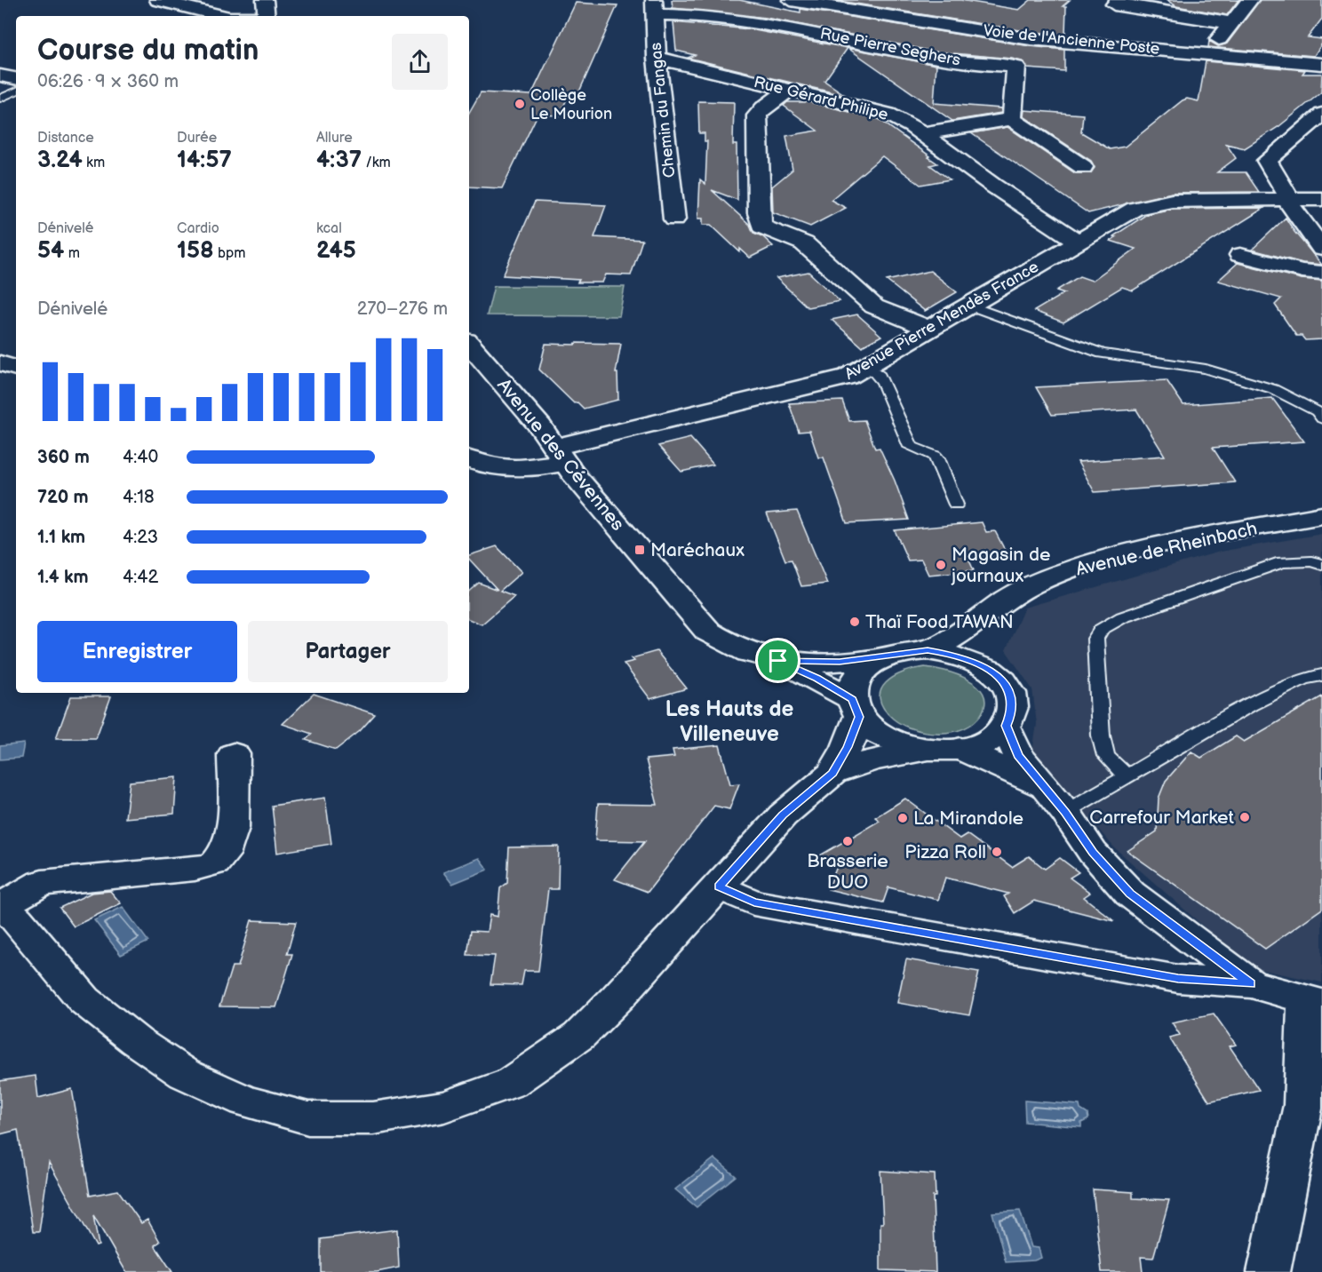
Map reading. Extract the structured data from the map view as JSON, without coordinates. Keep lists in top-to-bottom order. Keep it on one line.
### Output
{"streets":{"street":["Voie de l'Ancienne Poste","Rue Pierre Seghers","Rue Gérard Philipe","Chemin du Fangas","Avenue Pierre Mendès France","Avenue des Cévennes","Avenue de Rheinbach"]},"crossings":[["Rue Pierre Seghers","Chemin du Fangas"],["Rue Gérard Philipe","Chemin du Fangas"],["Rue Gérard Philipe","Avenue Pierre Mendès France"],["Avenue Pierre Mendès France","Avenue des Cévennes"],["Avenue des Cévennes","Avenue de Rheinbach"]],"districts":["Les Hauts de Villeneuve"],"places":{"other":["Collège Le Mourion","Magasin de journaux","Thaï Food TAWAN","Carrefour Market","La Mirandole","Brasserie DUO","Pizza Roll"],"transit":["Maréchaux"]},"page":{"heading":["Course du matin","06:26 · 9 × 360 m"],"stats":[["Distance","3.24 km"],["Durée","14:57"],["Allure","4:37 /km"],["Dénivelé","54 m"],["Cardio","158 bpm"],["kcal","245"]],"chart":["Dénivelé","270–276 m"],"list":[{"name":"360 m","note":"4:40"},{"name":"720 m","note":"4:18"},{"name":"1.1 km","note":"4:23"},{"name":"1.4 km","note":"4:42"}],"buttons":["Enregistrer","Partager"]}}
